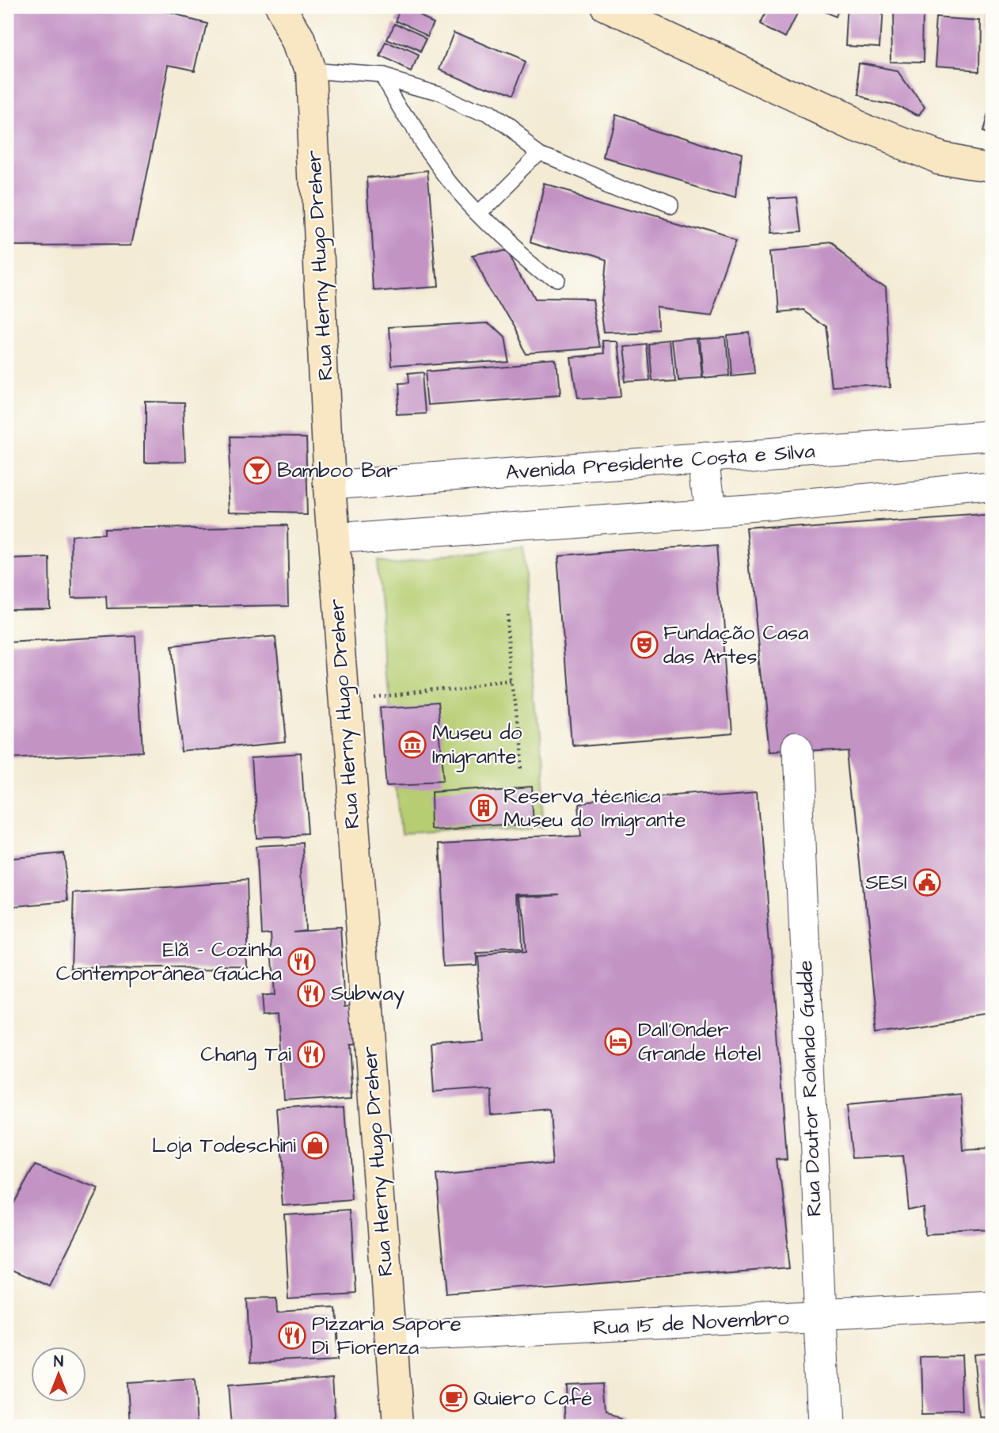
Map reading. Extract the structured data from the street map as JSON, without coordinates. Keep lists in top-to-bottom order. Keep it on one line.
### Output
{"streets":{"main road":["Rua Herny Hugo Dreher"],"street":["Avenida Presidente Costa e Silva","Rua Doutor Rolando Gudde","Rua 15 de Novembro"]},"crossings":[["Rua Herny Hugo Dreher","Avenida Presidente Costa e Silva"],["Rua Herny Hugo Dreher","Rua 15 de Novembro"],["Rua Doutor Rolando Gudde","Rua 15 de Novembro"]],"places":{"bar":["Bamboo Bar"],"theatre":["Fundação Casa das Artes"],"museum":["Museu do Imigrante"],"building":["Reserva técnica Museu do Imigrante"],"public building":["SESI"],"restaurant":["Elã - Cozinha Contemporânea Gaúcha","Subway","Chang Tai","Pizzaria Sapore Di Fiorenza"],"hotel":["Dall'Onder Grande Hotel"],"shop":["Loja Todeschini"],"cafe":["Quiero Café"]},"north":"top"}
